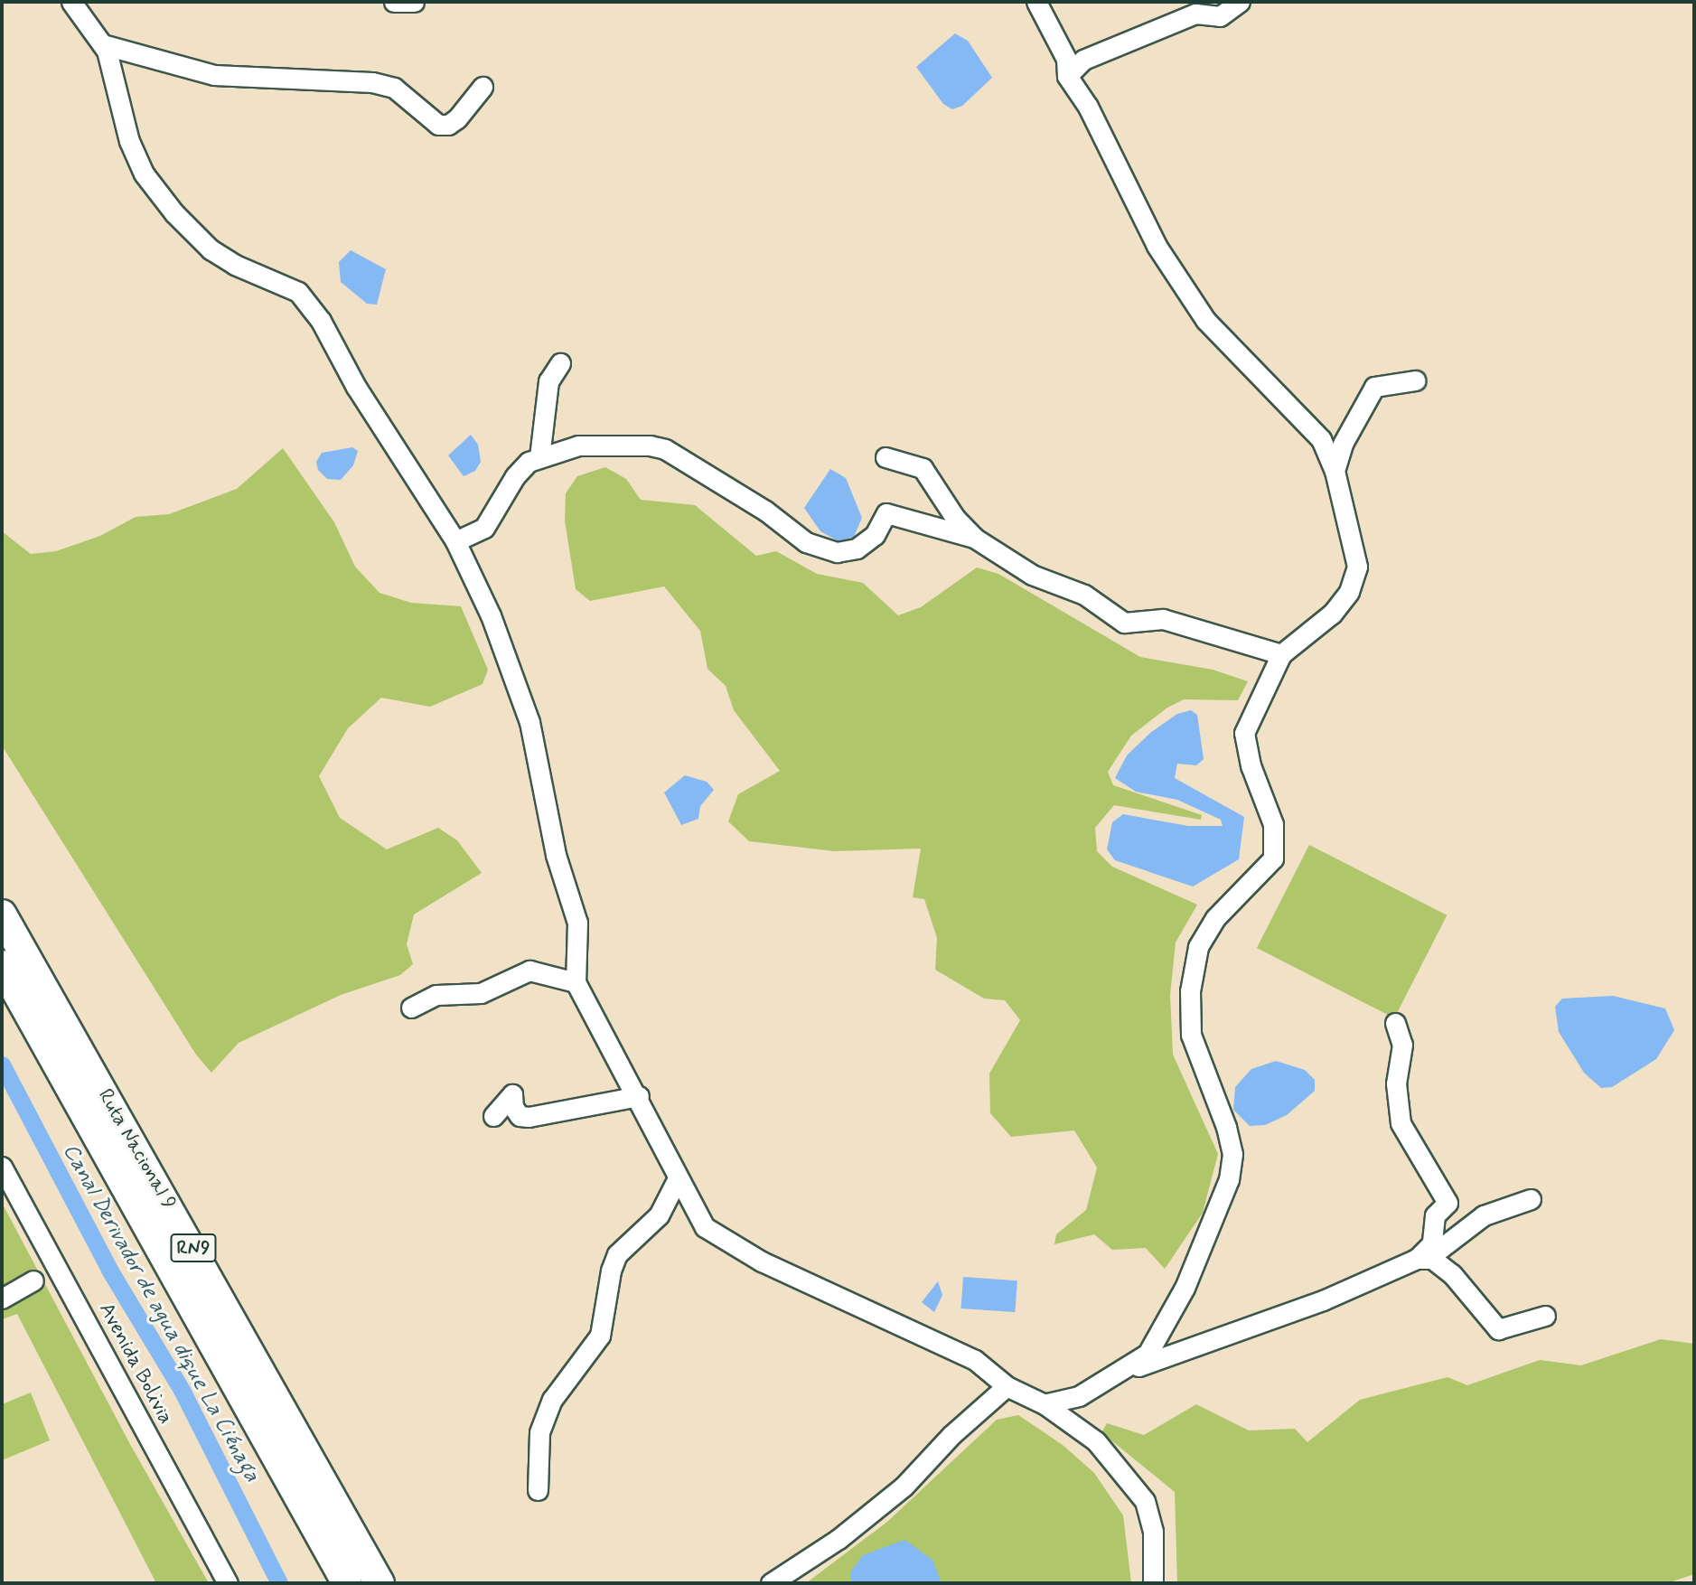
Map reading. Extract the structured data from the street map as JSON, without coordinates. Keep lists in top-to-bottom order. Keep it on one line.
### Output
{"streets":{"highway":["Ruta Nacional 9","RN9"],"street":["Avenida Bolivia"]},"water":["Canal Derivador de agua dique La Ciénaga"]}
